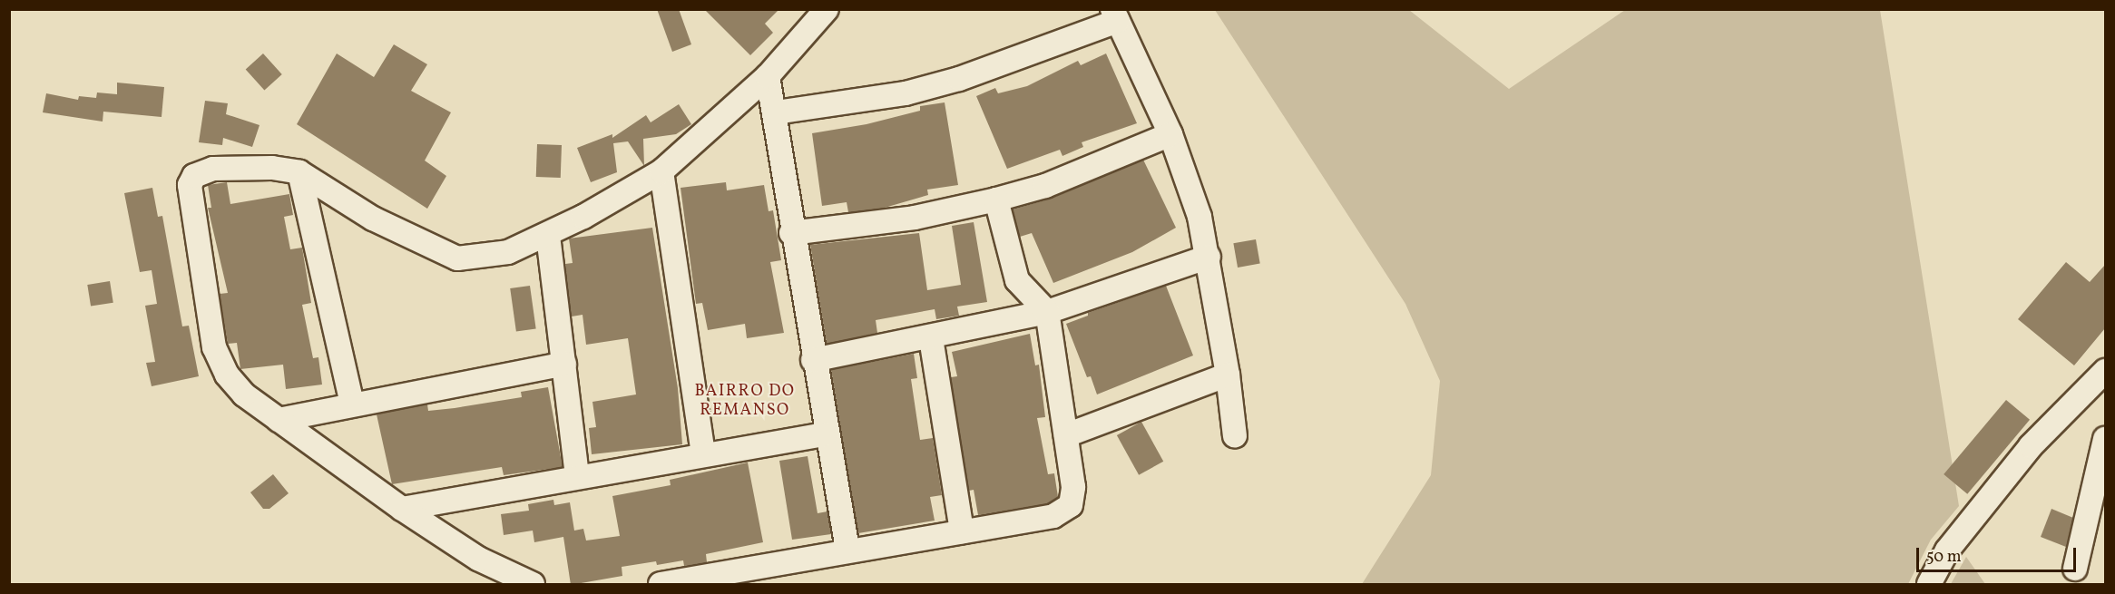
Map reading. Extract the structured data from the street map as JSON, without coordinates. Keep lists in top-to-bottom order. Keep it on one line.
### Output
{"districts":["BAIRRO DO REMANSO"],"scale_bar":"50 m"}
